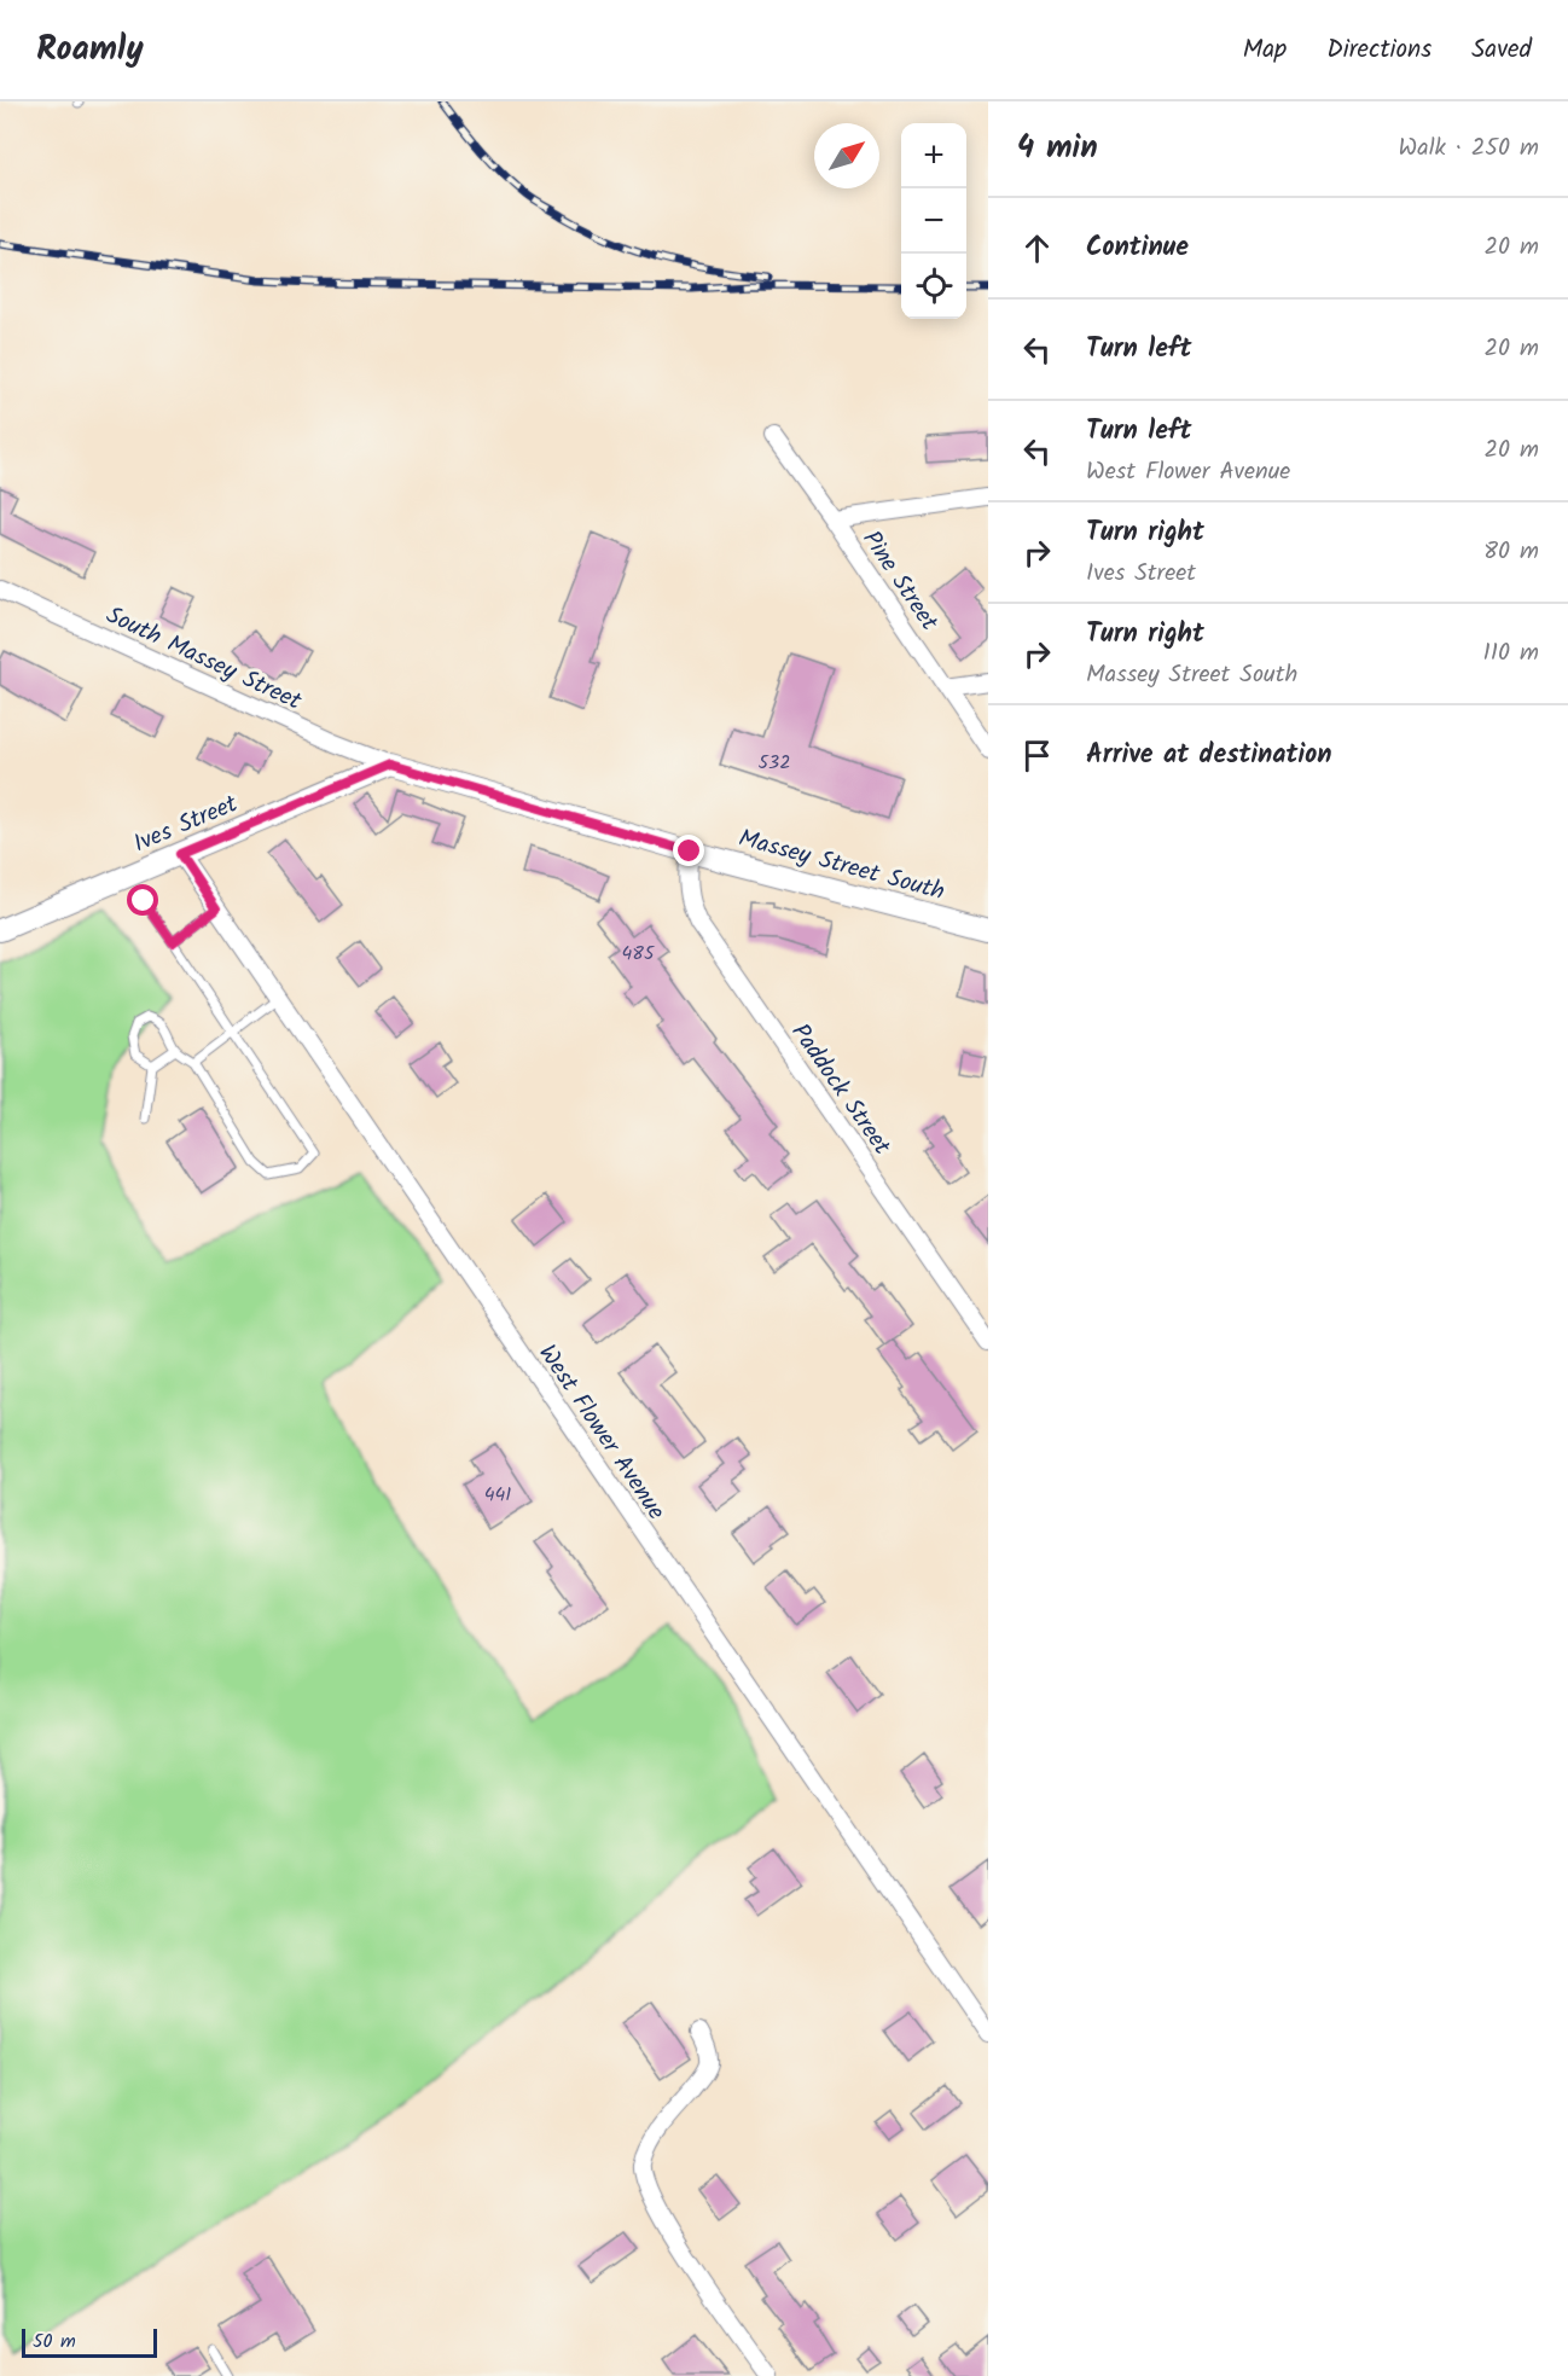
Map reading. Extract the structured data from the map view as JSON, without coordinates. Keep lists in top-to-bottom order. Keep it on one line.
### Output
{"streets":{"street":["Pine Street","South Massey Street","Ives Street","Massey Street South","Paddock Street","West Flower Avenue"]},"crossings":[["South Massey Street","Ives Street"],["South Massey Street","Massey Street South"],["Ives Street","Massey Street South"],["Ives Street","West Flower Avenue"],["Massey Street South","Paddock Street"]],"house_numbers":["532","485","441"],"scale_bar":"50 m","north":"top right","page":{"header":"Roamly","nav":["Map","Directions","Saved"],"heading":["4 min","Walk · 250 m"],"map_buttons":["+","−"],"list":[["Continue","20 m"],["Turn left","20 m"],["Turn left","West Flower Avenue","20 m"],["Turn right","Ives Street","80 m"],["Turn right","Massey Street South","110 m"],"Arrive at destination"],"scale":"50 m"}}
